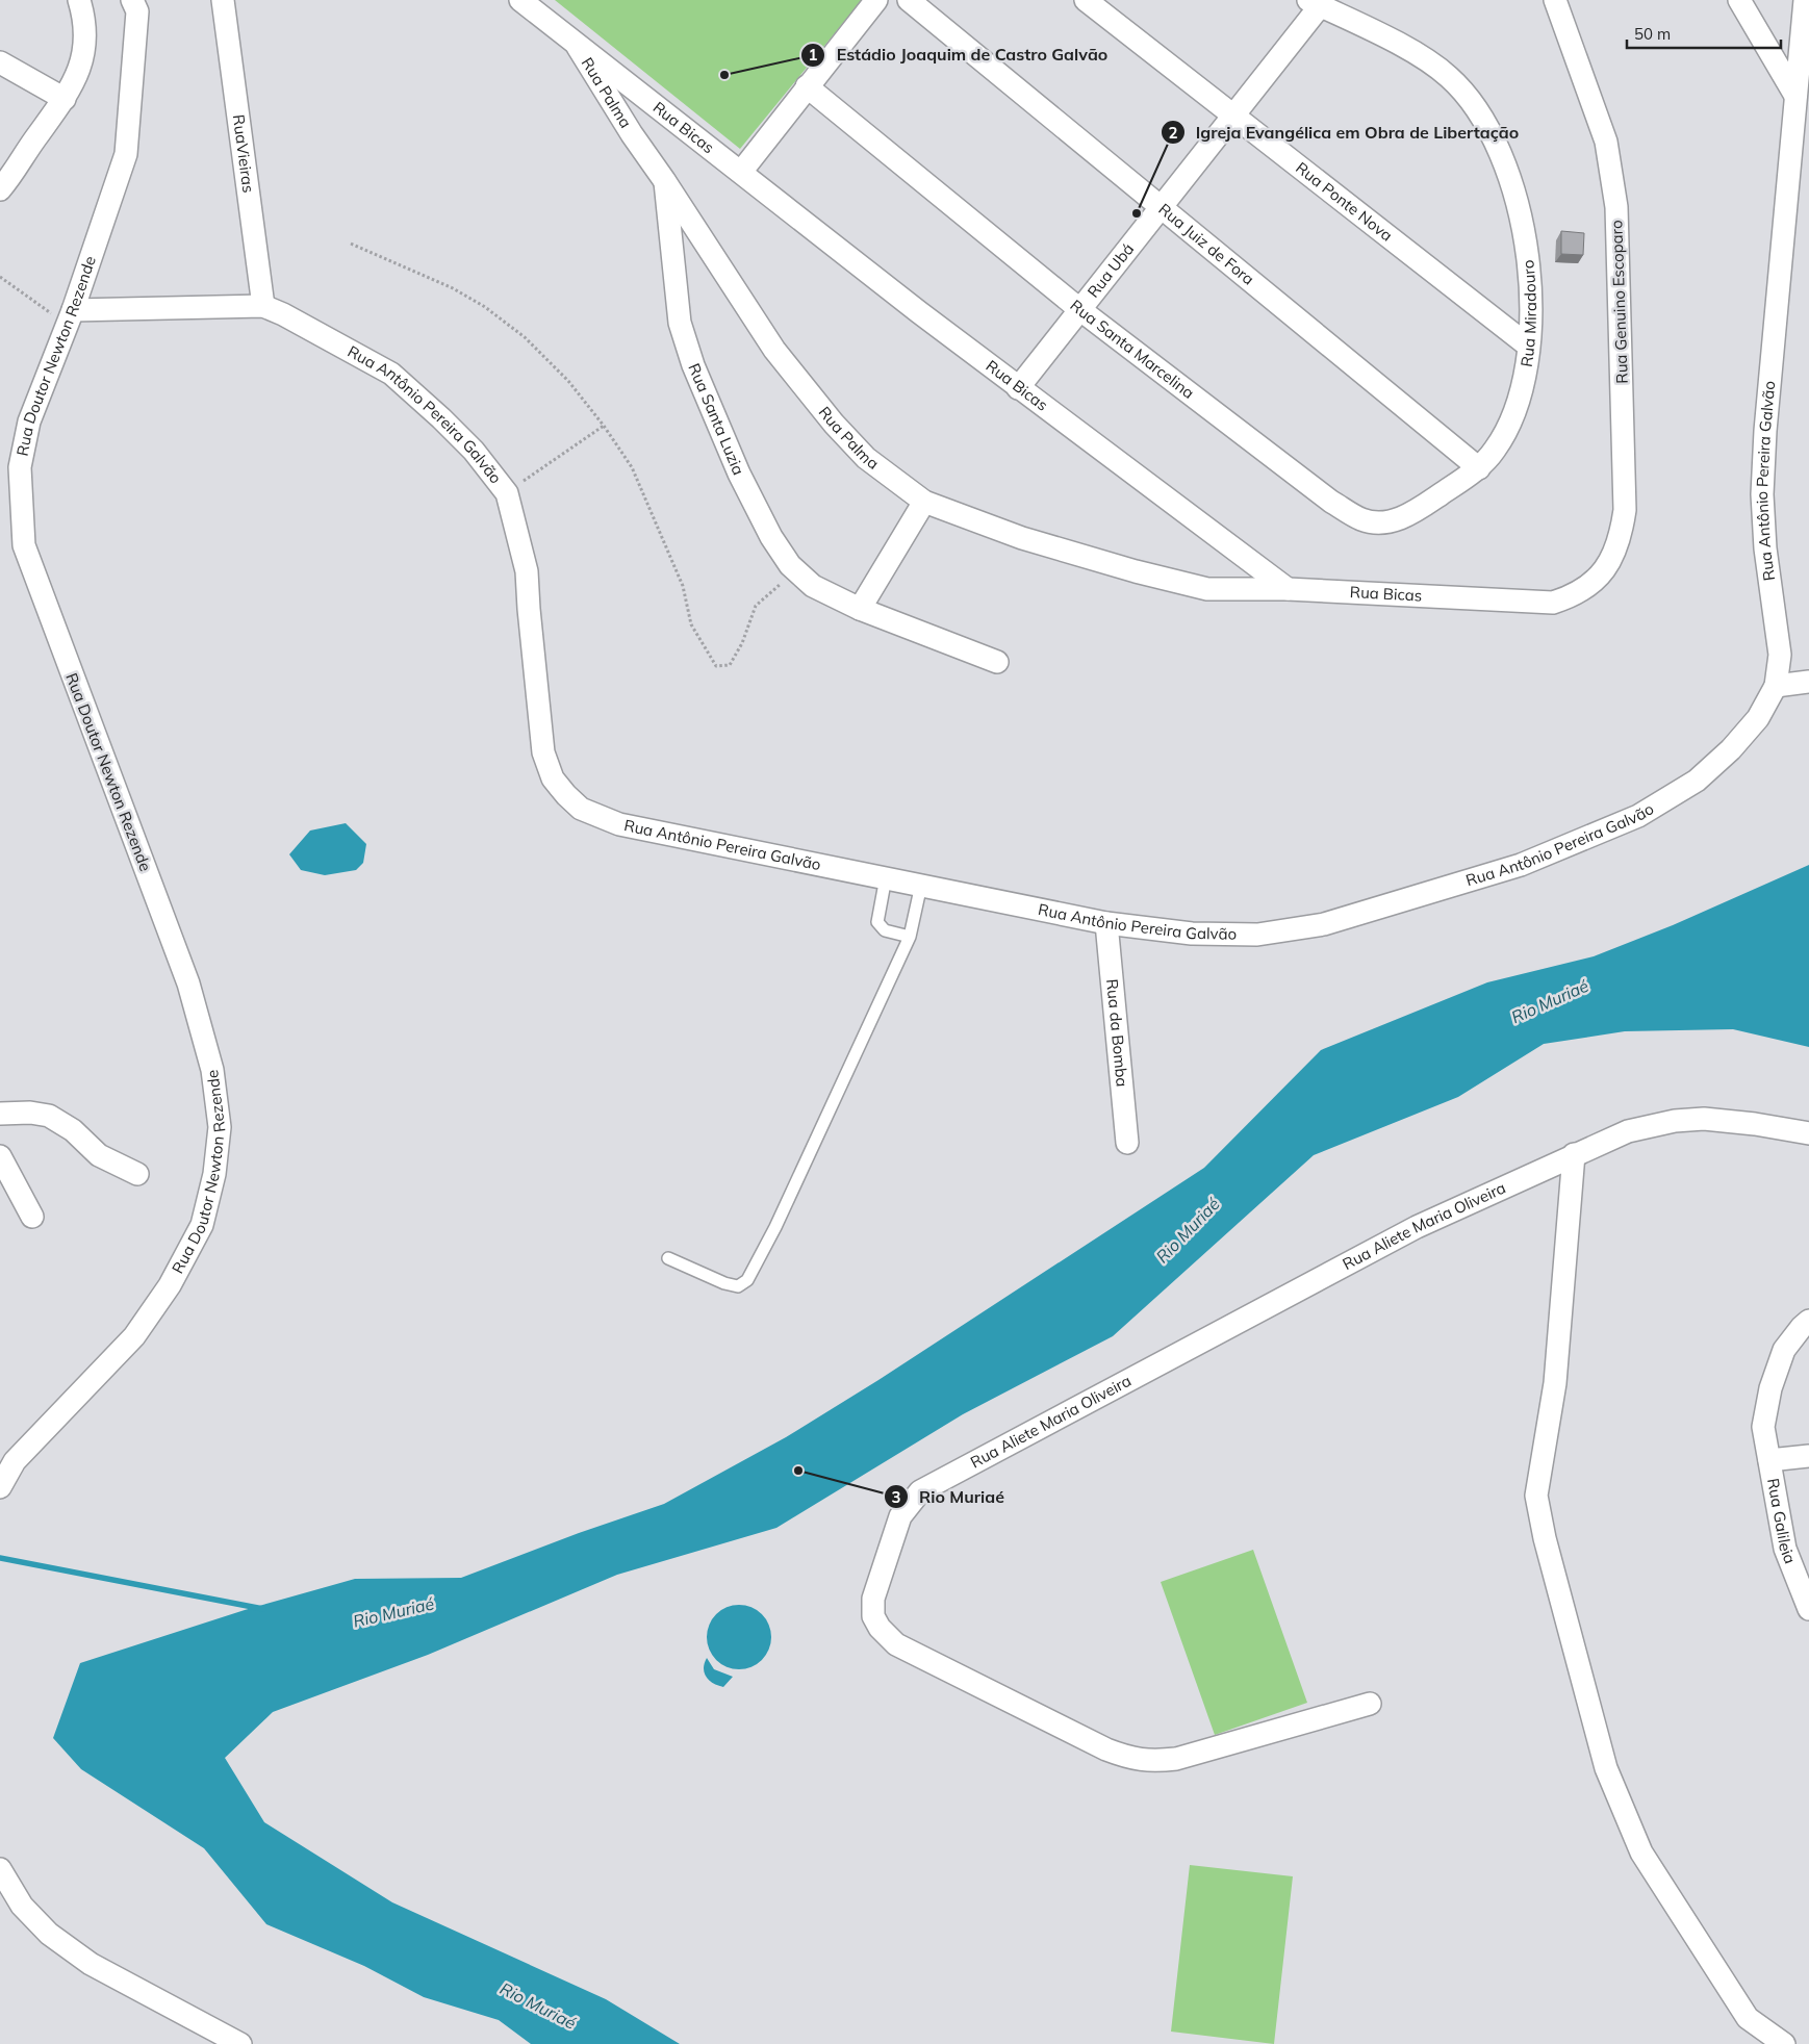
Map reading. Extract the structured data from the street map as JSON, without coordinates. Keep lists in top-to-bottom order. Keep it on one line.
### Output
{"streets":{"street":["Rua Palma","Rua Bicas","RuaVieiras","Rua Ponte Nova","Rua Juiz de Fora","Rua Ubá","Rua Genuino Escoparo","Rua Miradouro","Rua Santa Marcelina","Rua Doutor Newton Rezende","Rua Antônio Pereira Galvão","Rua Santa Luzia","Rua da Bomba","Rua Aliete Maria Oliveira","Rua Galileia"]},"crossings":[["Rua Palma","Rua Bicas"],["Rua Palma","Rua Santa Luzia"],["Rua Bicas","Rua Ubá"],["Rua Bicas","Rua Genuino Escoparo"],["RuaVieiras","Rua Antônio Pereira Galvão"],["Rua Ponte Nova","Rua Ubá"],["Rua Ponte Nova","Rua Miradouro"],["Rua Juiz de Fora","Rua Ubá"],["Rua Juiz de Fora","Rua Miradouro"],["Rua Juiz de Fora","Rua Santa Marcelina"],["Rua Ubá","Rua Miradouro"],["Rua Ubá","Rua Santa Marcelina"],["Rua Miradouro","Rua Santa Marcelina"],["Rua Doutor Newton Rezende","Rua Antônio Pereira Galvão"],["Rua Antônio Pereira Galvão","Rua da Bomba"]],"water":["Rio Muriaé"],"places":["Estádio Joaquim de Castro Galvão","Igreja Evangélica em Obra de Libertação","Rio Muriaé"],"scale_bar":"50 m"}
